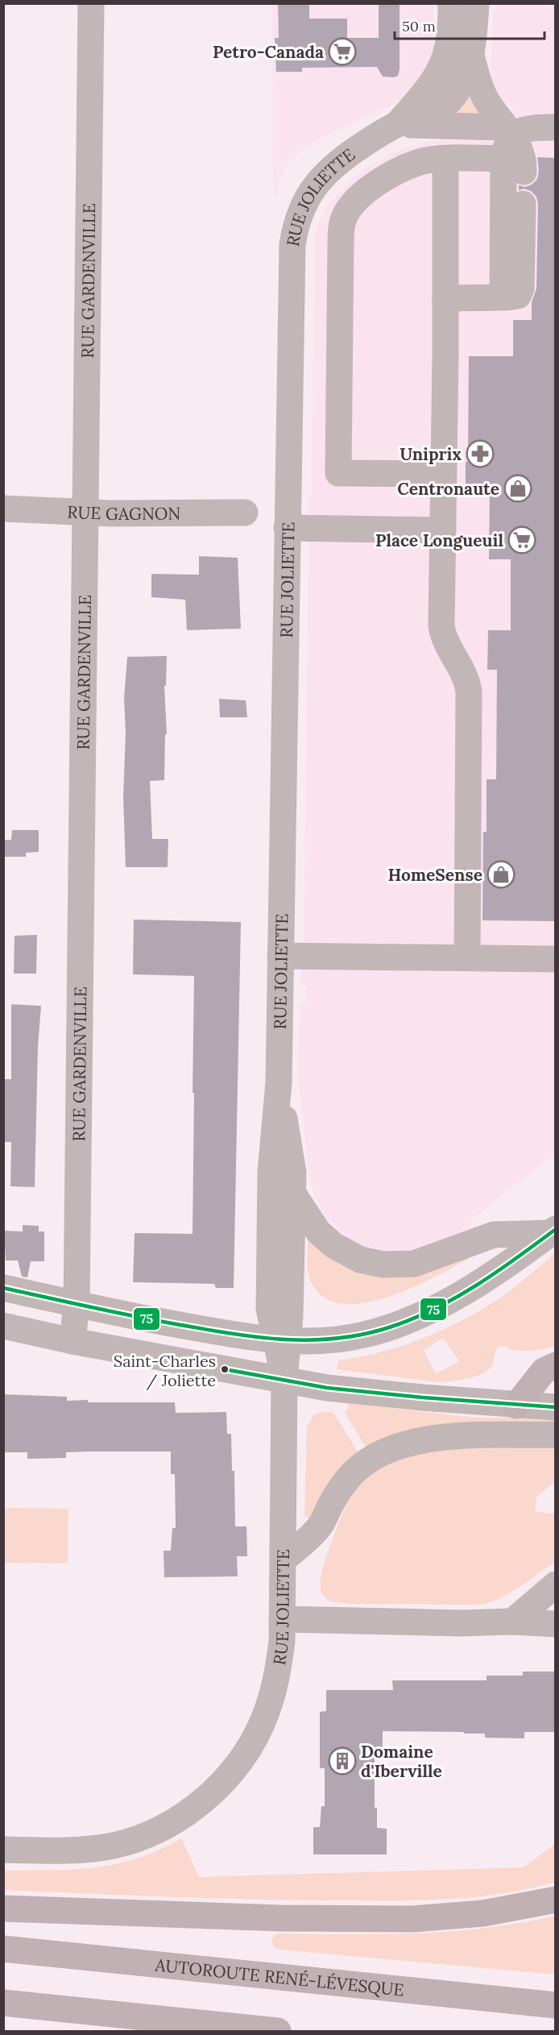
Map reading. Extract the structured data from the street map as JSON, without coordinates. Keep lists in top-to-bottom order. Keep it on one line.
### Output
{"streets":{"highway":["AUTOROUTE RENÉ-LÉVESQUE"],"street":["RUE JOLIETTE","RUE GARDENVILLE","RUE GAGNON"]},"crossings":[["RUE GARDENVILLE","RUE GAGNON"]],"places":{"supermarket":["Petro-Canada","Place Longueuil"],"pharmacy":["Uniprix"],"shop":["Centronaute","HomeSense"],"other":["Saint-Charles / Joliette"],"building":["Domaine d'Iberville"]},"lines":["transit line 75"],"scale_bar":"50 m"}
